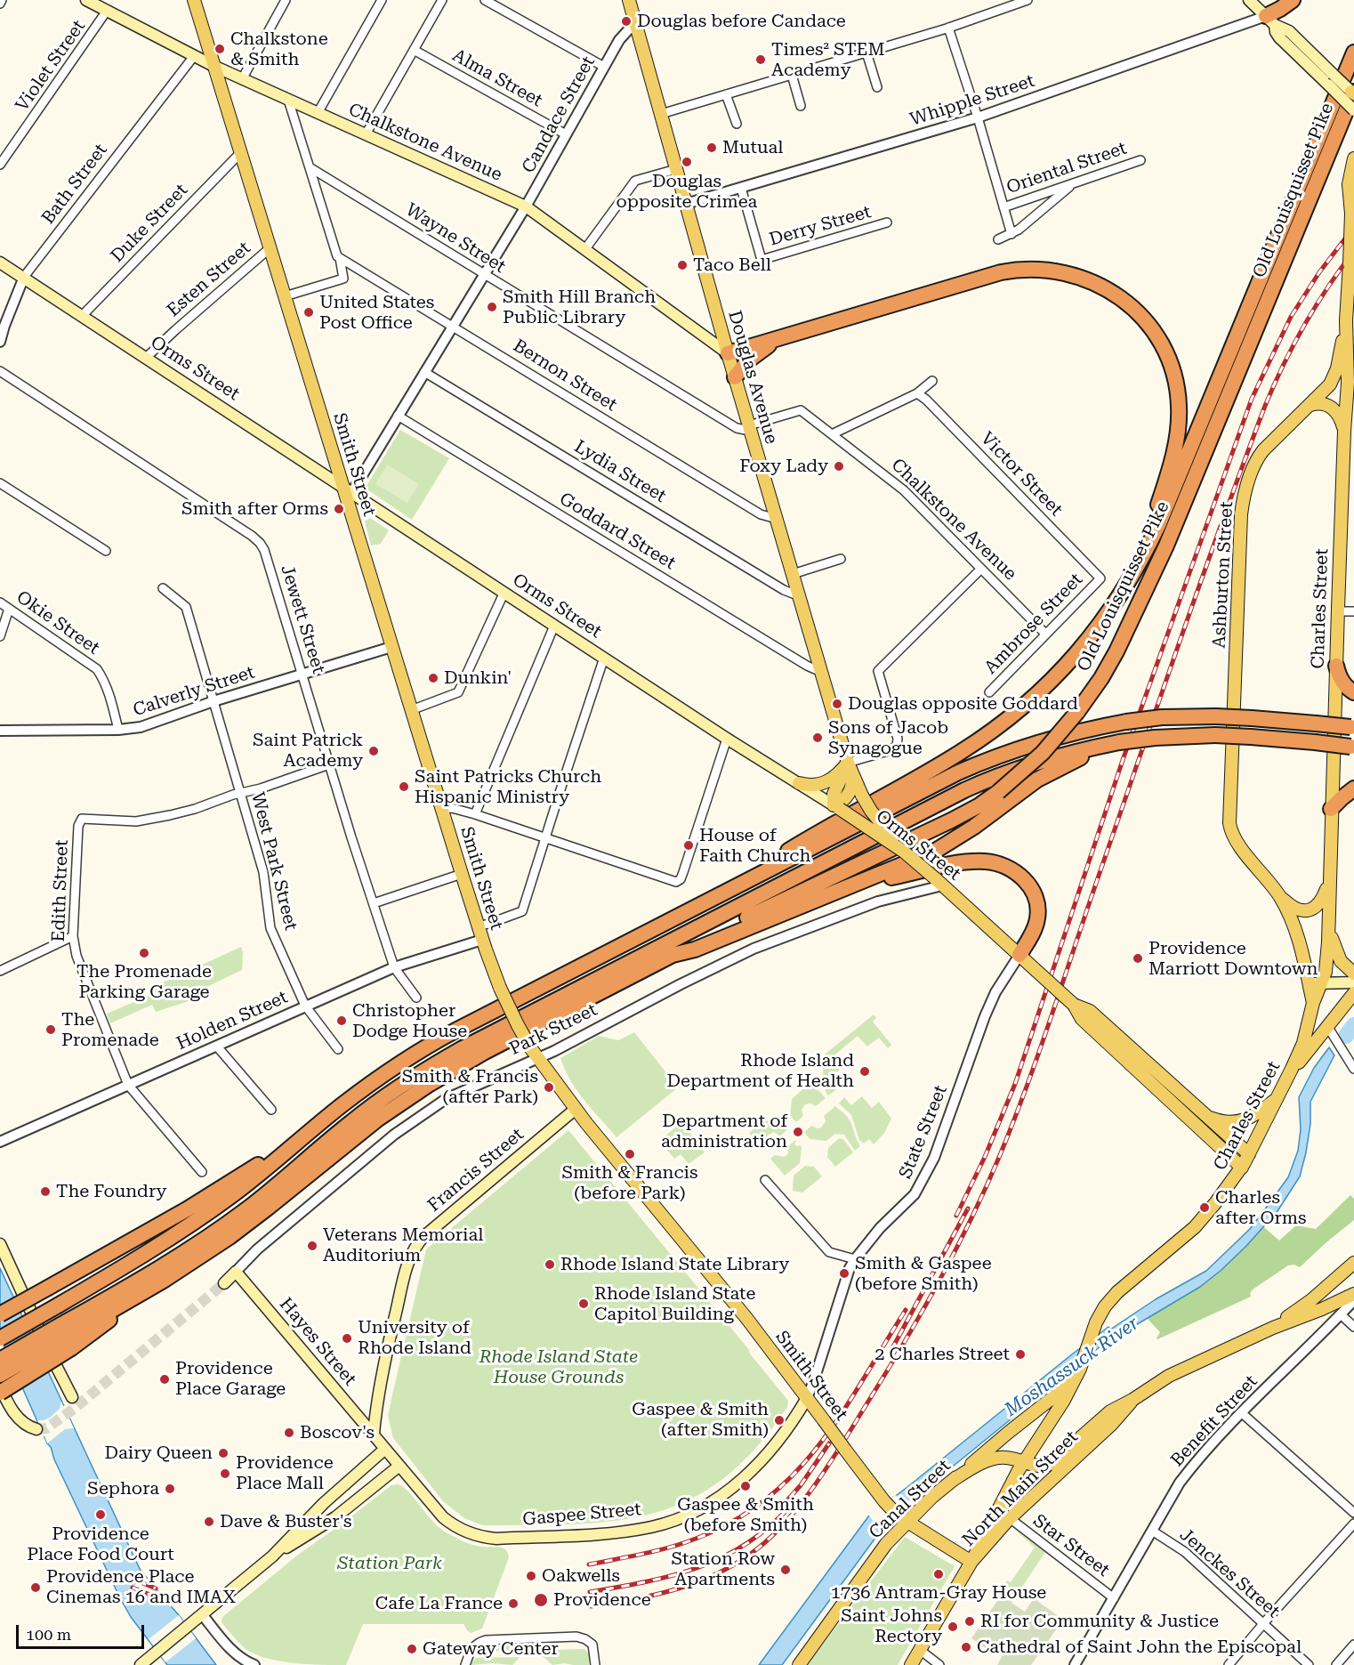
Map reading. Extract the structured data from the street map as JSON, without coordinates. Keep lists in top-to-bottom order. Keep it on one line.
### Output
{"streets":{"highway":["Old Louisquisset Pike"],"main road":["Chalkstone Avenue","Orms Street","Douglas Avenue","Smith Street","Ashburton Street","Charles Street","Park Street","Francis Street","Hayes Street","North Main Street","Canal Street","Gaspee Street"],"street":["Violet Street","Alma Street","Whipple Street","Candace Street","Oriental Street","Bath Street","Duke Street","Derry Street","Wayne Street","Esten Street","Bernon Street","Lydia Street","Victor Street","Goddard Street","Jewett Street","Okie Street","Ambrose Street","Calverly Street","West Park Street","Edith Street","Holden Street","State Street","Benefit Street","Star Street","Jenckes Street"]},"crossings":[["Violet Street","Chalkstone Avenue"],["Alma Street","Candace Street"],["Whipple Street","Derry Street"],["Whipple Street","Douglas Avenue"],["Candace Street","Chalkstone Avenue"],["Candace Street","Wayne Street"],["Candace Street","Orms Street"],["Candace Street","Bernon Street"],["Candace Street","Douglas Avenue"],["Candace Street","Smith Street"],["Candace Street","Lydia Street"],["Candace Street","Goddard Street"],["Chalkstone Avenue","Bath Street"],["Chalkstone Avenue","Wayne Street"],["Chalkstone Avenue","Douglas Avenue"],["Chalkstone Avenue","Smith Street"],["Chalkstone Avenue","Ambrose Street"],["Bath Street","Orms Street"],["Duke Street","Orms Street"],["Duke Street","Smith Street"],["Wayne Street","Douglas Avenue"],["Esten Street","Orms Street"],["Esten Street","Smith Street"],["Orms Street","Douglas Avenue"],["Orms Street","Smith Street"],["Orms Street","Charles Street"],["Orms Street","Park Street"],["Orms Street","State Street"],["Bernon Street","Douglas Avenue"],["Douglas Avenue","Lydia Street"],["Douglas Avenue","Goddard Street"],["Smith Street","Charles Street"],["Smith Street","Calverly Street"],["Smith Street","Holden Street"],["Smith Street","Park Street"],["Smith Street","State Street"],["Smith Street","Francis Street"],["Smith Street","North Main Street"],["Smith Street","Canal Street"],["Smith Street","Gaspee Street"],["Victor Street","Ambrose Street"],["Ashburton Street","Charles Street"],["Charles Street","North Main Street"],["Charles Street","Canal Street"],["Jewett Street","Calverly Street"],["Jewett Street","Holden Street"],["Okie Street","Calverly Street"],["Calverly Street","West Park Street"],["West Park Street","Edith Street"],["West Park Street","Holden Street"],["Edith Street","Holden Street"],["Park Street","Hayes Street"],["State Street","Gaspee Street"],["Francis Street","Hayes Street"],["Benefit Street","Star Street"],["Benefit Street","Jenckes Street"],["North Main Street","Canal Street"],["North Main Street","Star Street"]],"water":["Moshassuck River"],"parks":["Rhode Island State House Grounds","Station Park"],"places":["Douglas before Candace","Chalkstone & Smith","Times² STEM Academy","Mutual","Douglas opposite Crimea","Taco Bell","Smith Hill Branch Public Library","United States Post Office","Foxy Lady","Smith after Orms","Dunkin'","Douglas opposite Goddard","Sons of Jacob Synagogue","Saint Patrick Academy","Saint Patricks Church Hispanic Ministry","House of Faith Church","The Promenade Parking Garage","Providence Marriott Downtown","Christopher Dodge House","The Promenade","Rhode Island Department of Health","Smith & Francis (after Park)","Department of administration","Smith & Francis (before Park)","The Foundry","Charles after Orms","Veterans Memorial Auditorium","Rhode Island State Library","Smith & Gaspee (before Smith)","Rhode Island State Capitol Building","University of Rhode Island","2 Charles Street","Providence Place Garage","Gaspee & Smith (after Smith)","Boscov's","Dairy Queen","Providence Place Mall","Gaspee & Smith (before Smith)","Sephora","Providence Place Food Court","Dave & Buster's","Station Row Apartments","1736 Antram-Gray House","Oakwells","Providence Place Cinemas 16 and IMAX","Providence","Cafe La France","RI for Community & Justice","Saint Johns Rectory","Cathedral of Saint John the Episcopal","Gateway Center"],"scale_bar":"100 m"}
